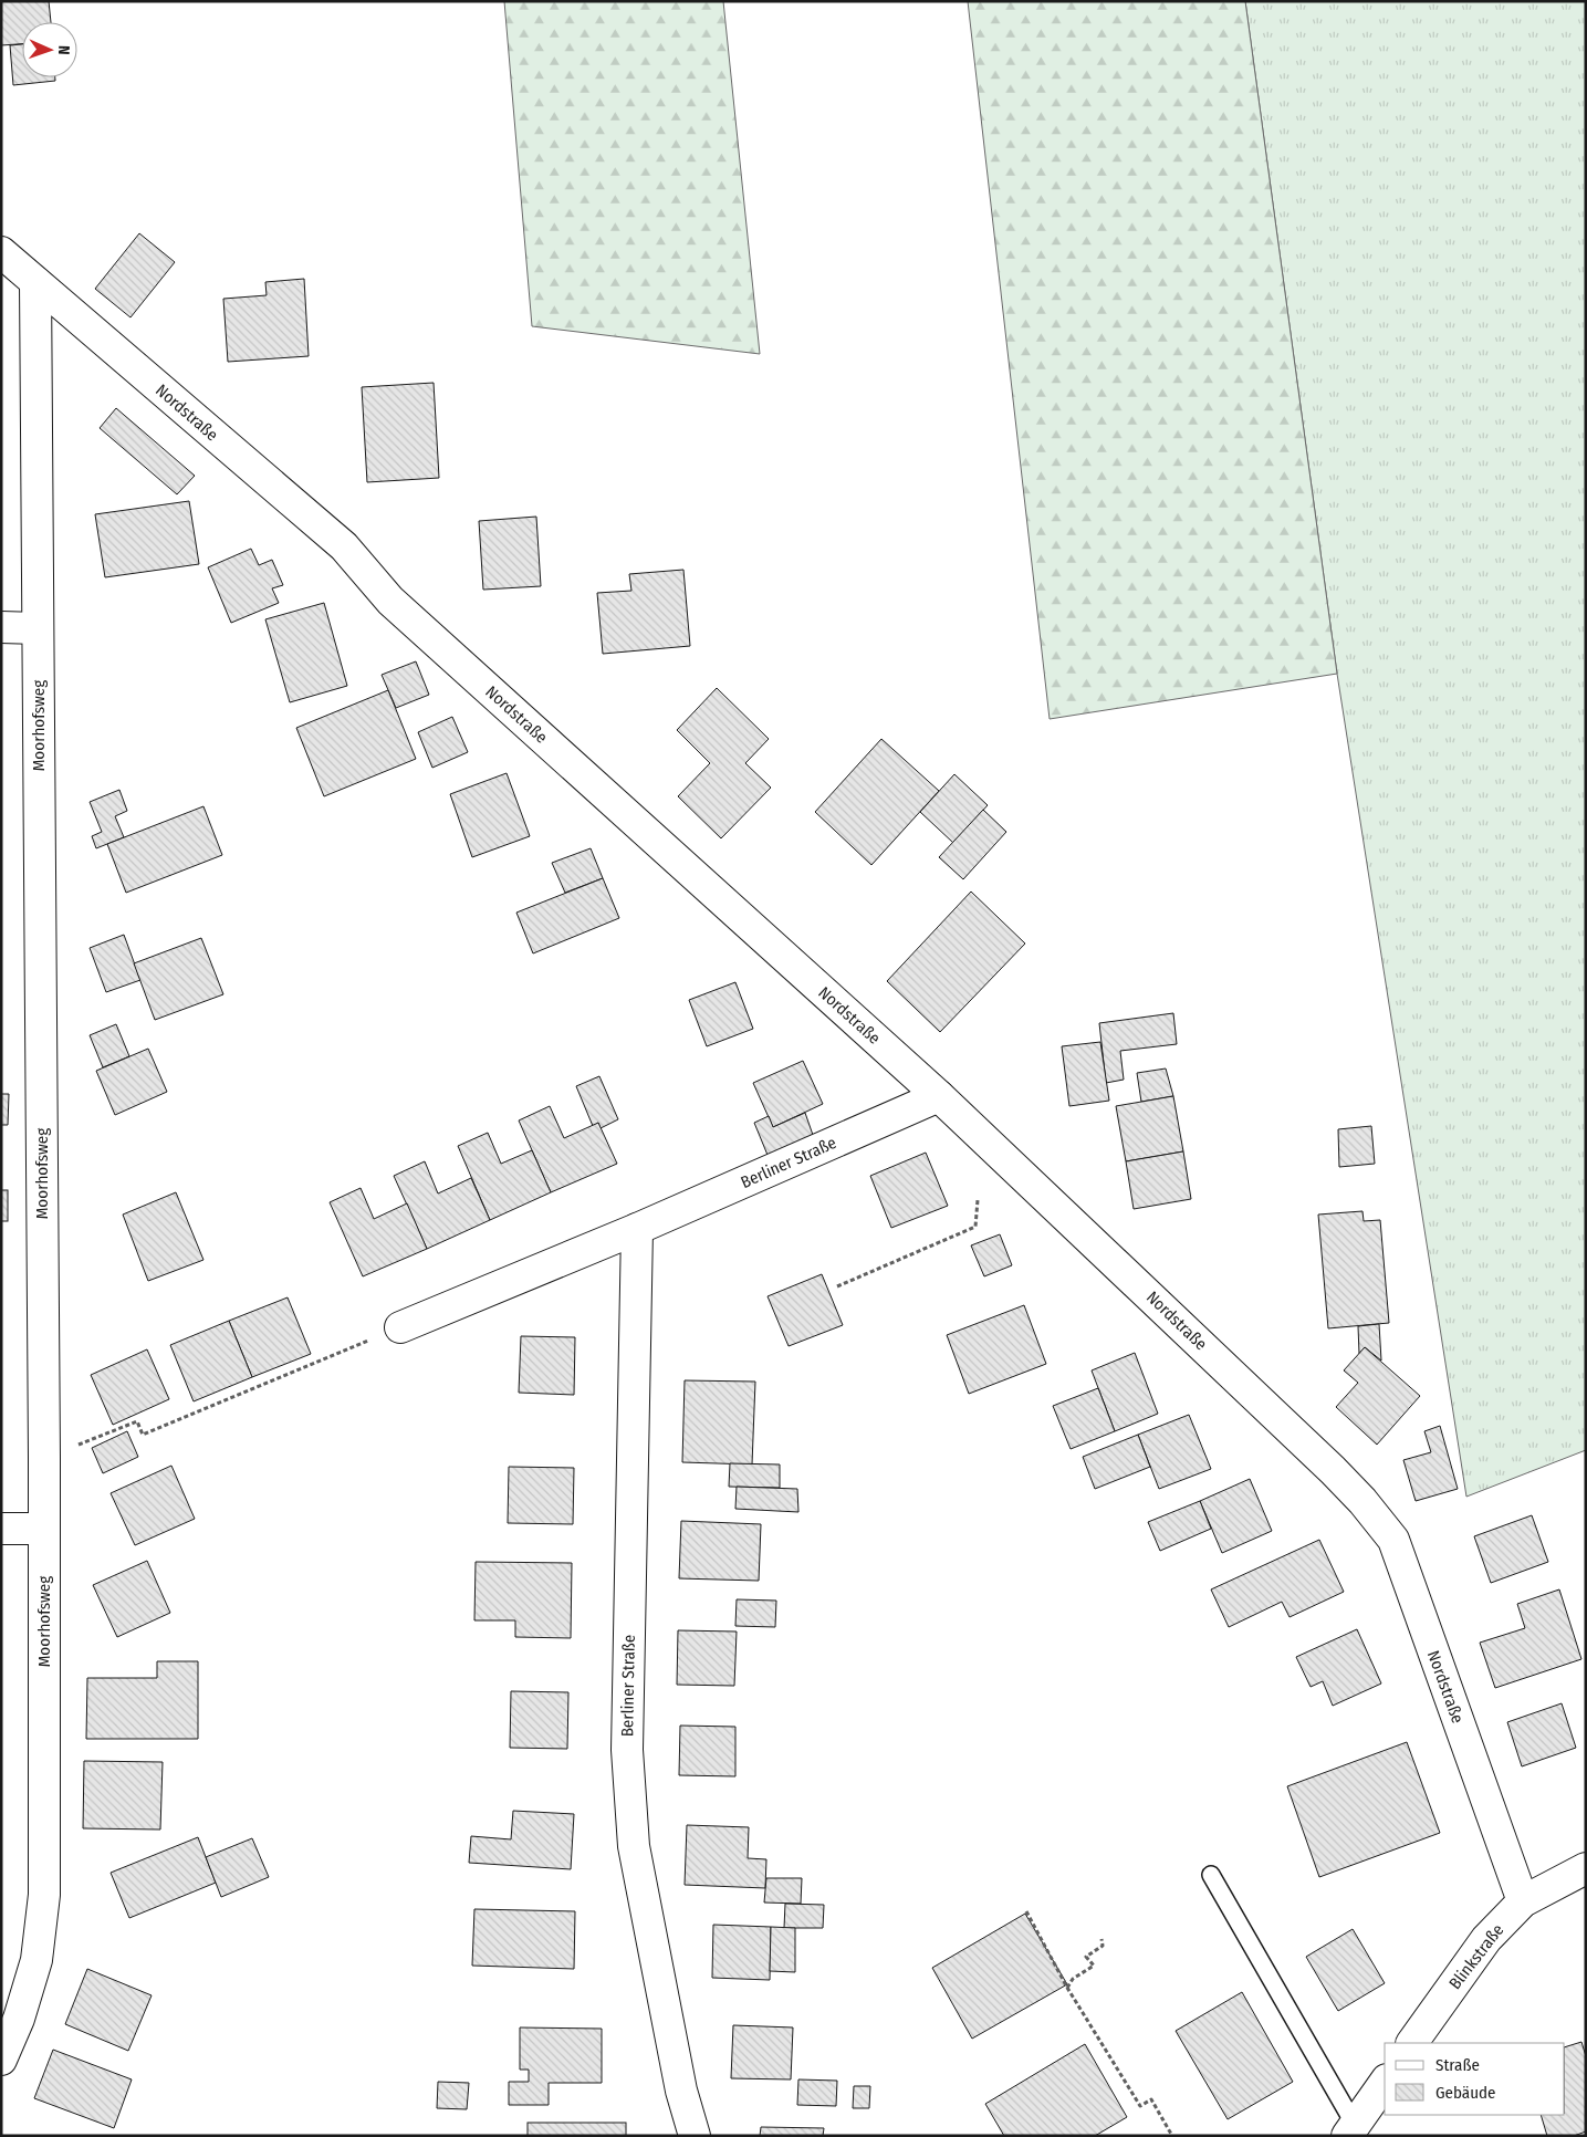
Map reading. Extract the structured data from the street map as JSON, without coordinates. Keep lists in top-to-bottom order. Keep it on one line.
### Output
{"streets":{"street":["Nordstraße","Moorhofsweg","Berliner Straße","Blinkstraße"]},"crossings":[["Nordstraße","Moorhofsweg"],["Nordstraße","Berliner Straße"],["Nordstraße","Blinkstraße"]],"legend":["Straße","Gebäude"],"north":"right"}
